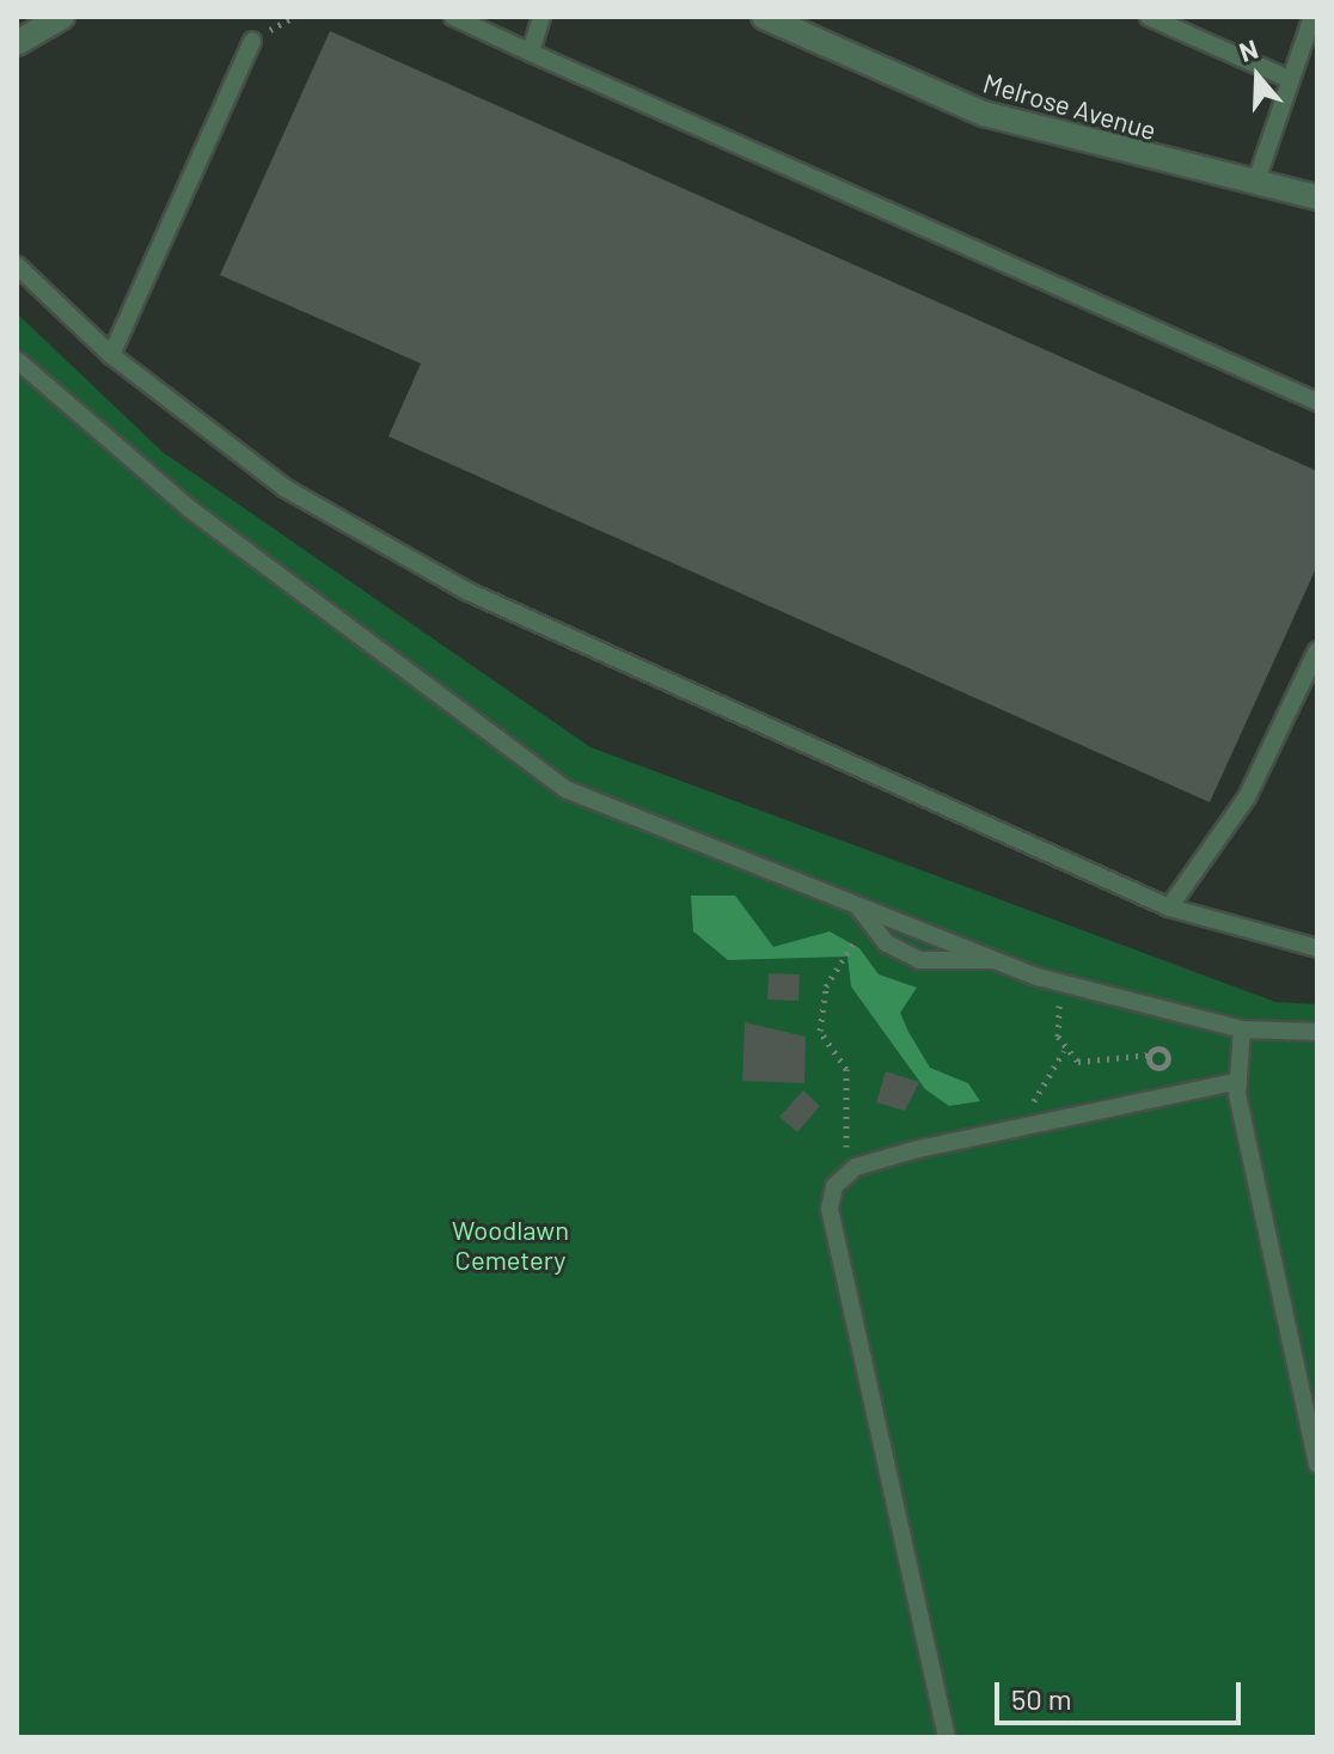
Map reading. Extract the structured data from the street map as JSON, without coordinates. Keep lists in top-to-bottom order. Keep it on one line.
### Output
{"streets":{"street":["Melrose Avenue"]},"parks":["Woodlawn Cemetery"],"scale_bar":"50 m","north":"top"}
